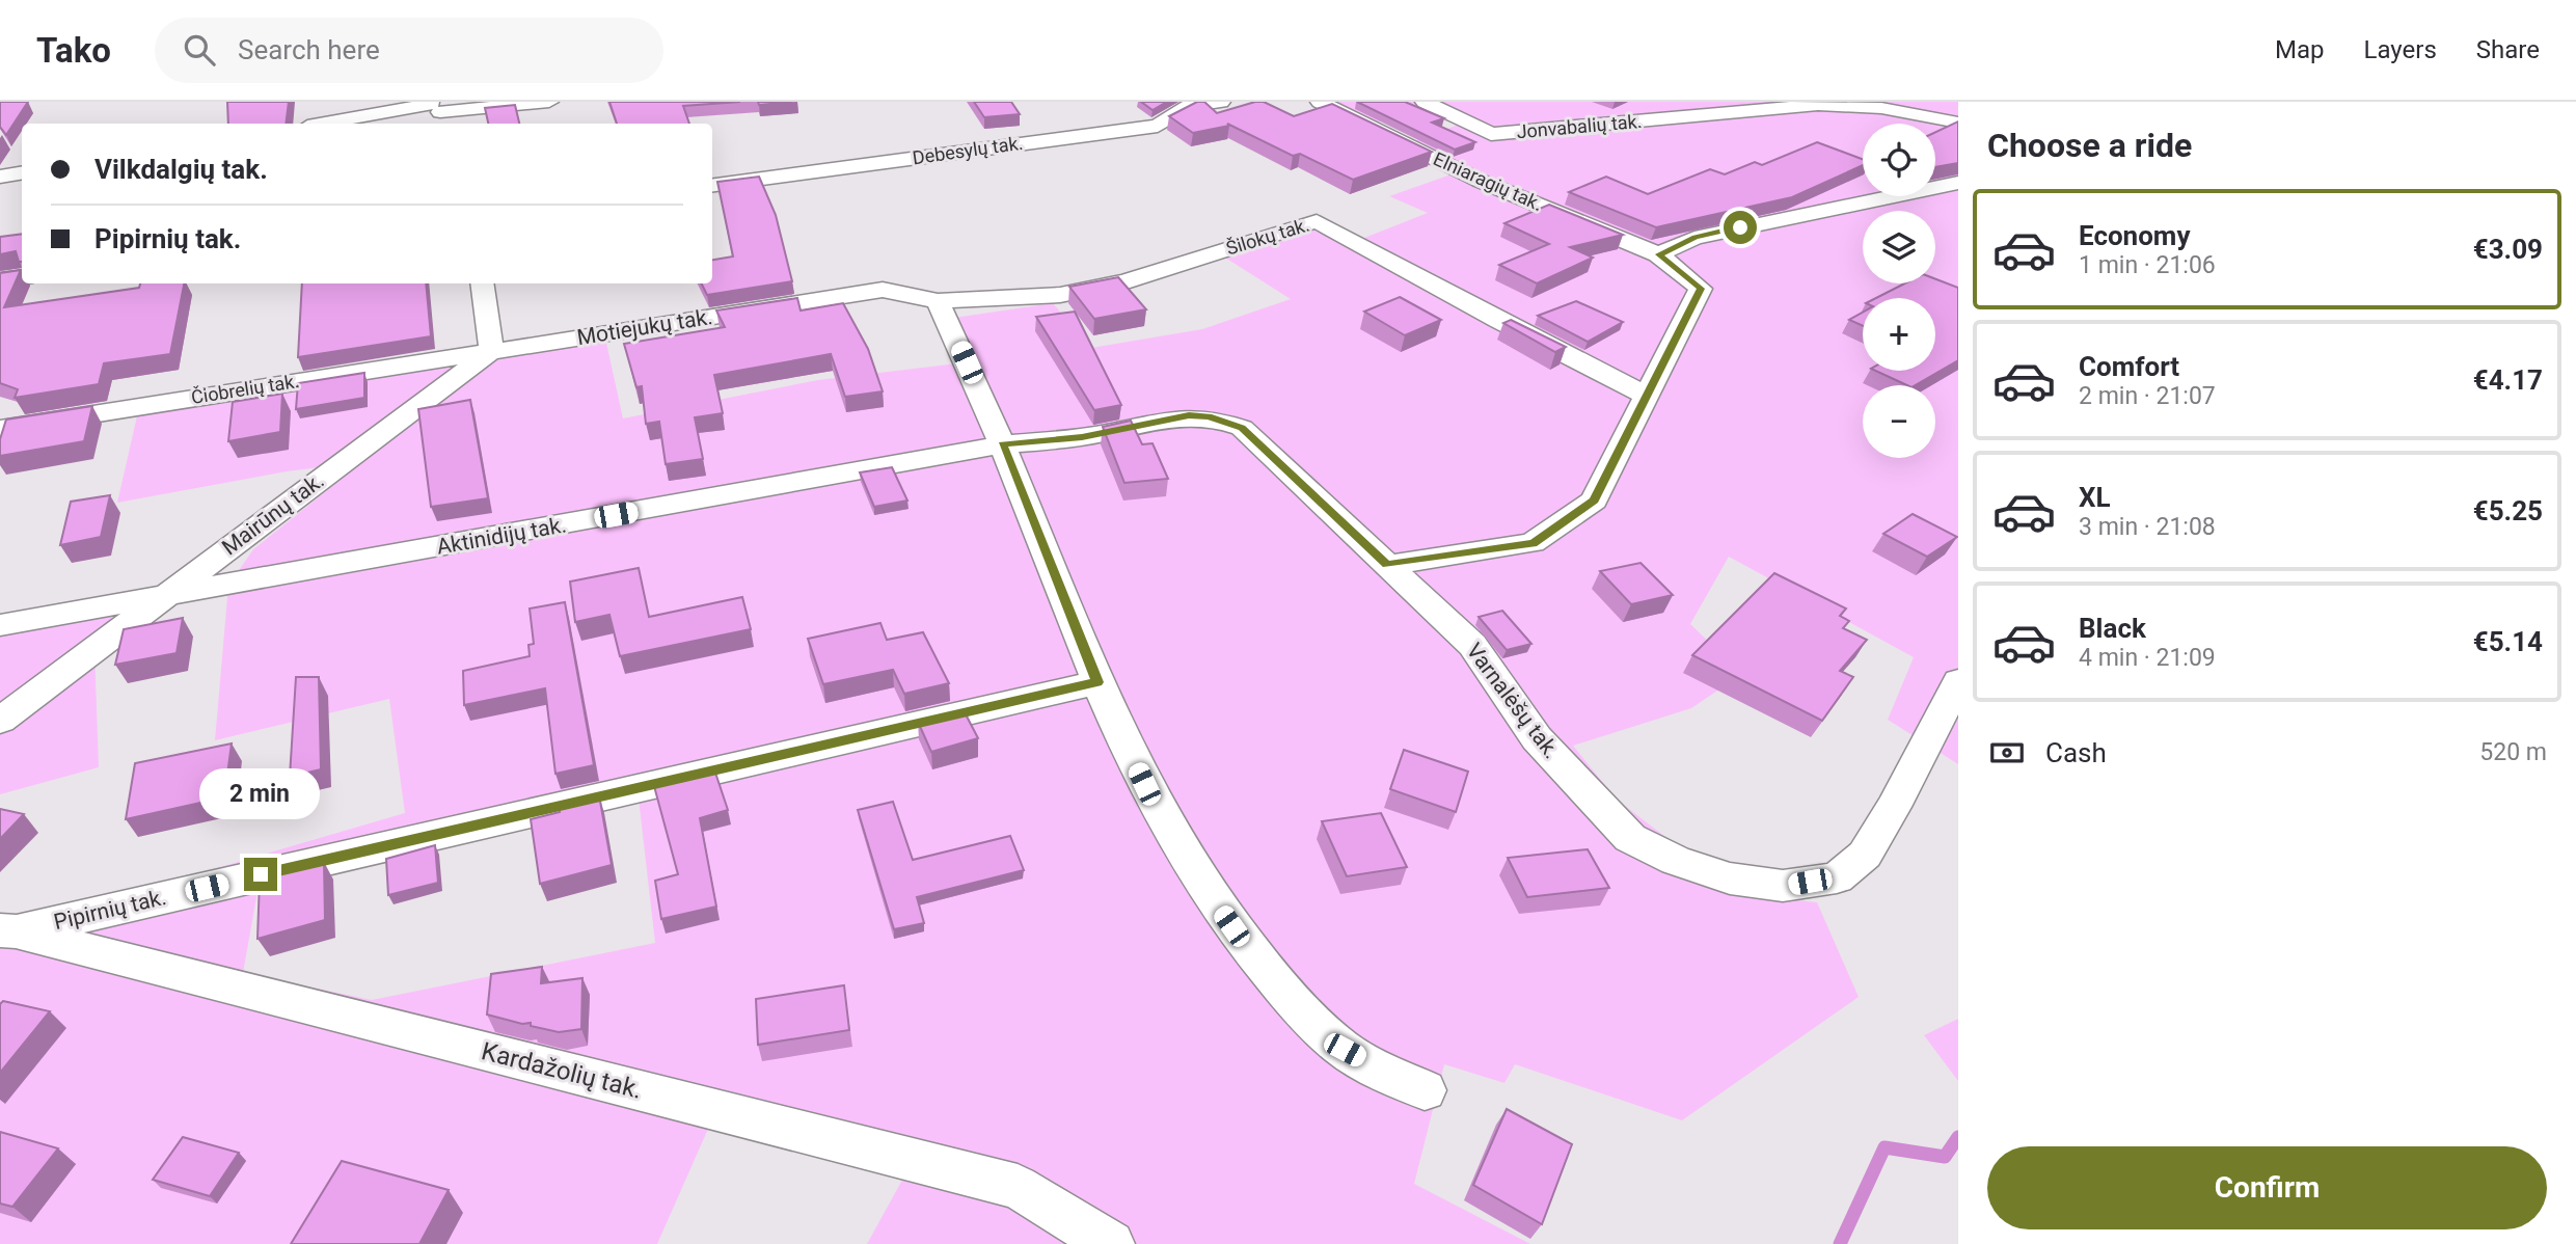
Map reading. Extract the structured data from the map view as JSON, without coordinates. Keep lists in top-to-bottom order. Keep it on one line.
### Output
{"streets":{"street":["Jonvabalių tak.","Debesylų tak.","Elniaragių tak.","Šilokų tak.","Motiejukų tak.","Čiobrelių tak.","Mairūnų tak.","Aktinidijų tak.","Varnalėšų tak.","Pipirnių tak.","Kardažolių tak."]},"crossings":[["Elniaragių tak.","Šilokų tak."],["Šilokų tak.","Motiejukų tak."],["Motiejukų tak.","Čiobrelių tak."],["Motiejukų tak.","Mairūnų tak."],["Čiobrelių tak.","Mairūnų tak."],["Mairūnų tak.","Aktinidijų tak."],["Aktinidijų tak.","Varnalėšų tak."],["Pipirnių tak.","Kardažolių tak."]],"page":{"header":"Tako","search":"Search here","nav":["Map","Layers","Share"],"heading":"Choose a ride","map_buttons":["+","−"],"banner":["Vilkdalgių tak.","Pipirnių tak."],"list":[{"name":"Economy","note":"1 min · 21:06","value":"€3.09"},{"name":"Comfort","note":"2 min · 21:07","value":"€4.17"},{"name":"XL","note":"3 min · 21:08","value":"€5.25"},{"name":"Black","note":"4 min · 21:09","value":"€5.14"}],"pay":["Cash","520 m"],"bubble":"2 min","buttons":"Confirm"}}
